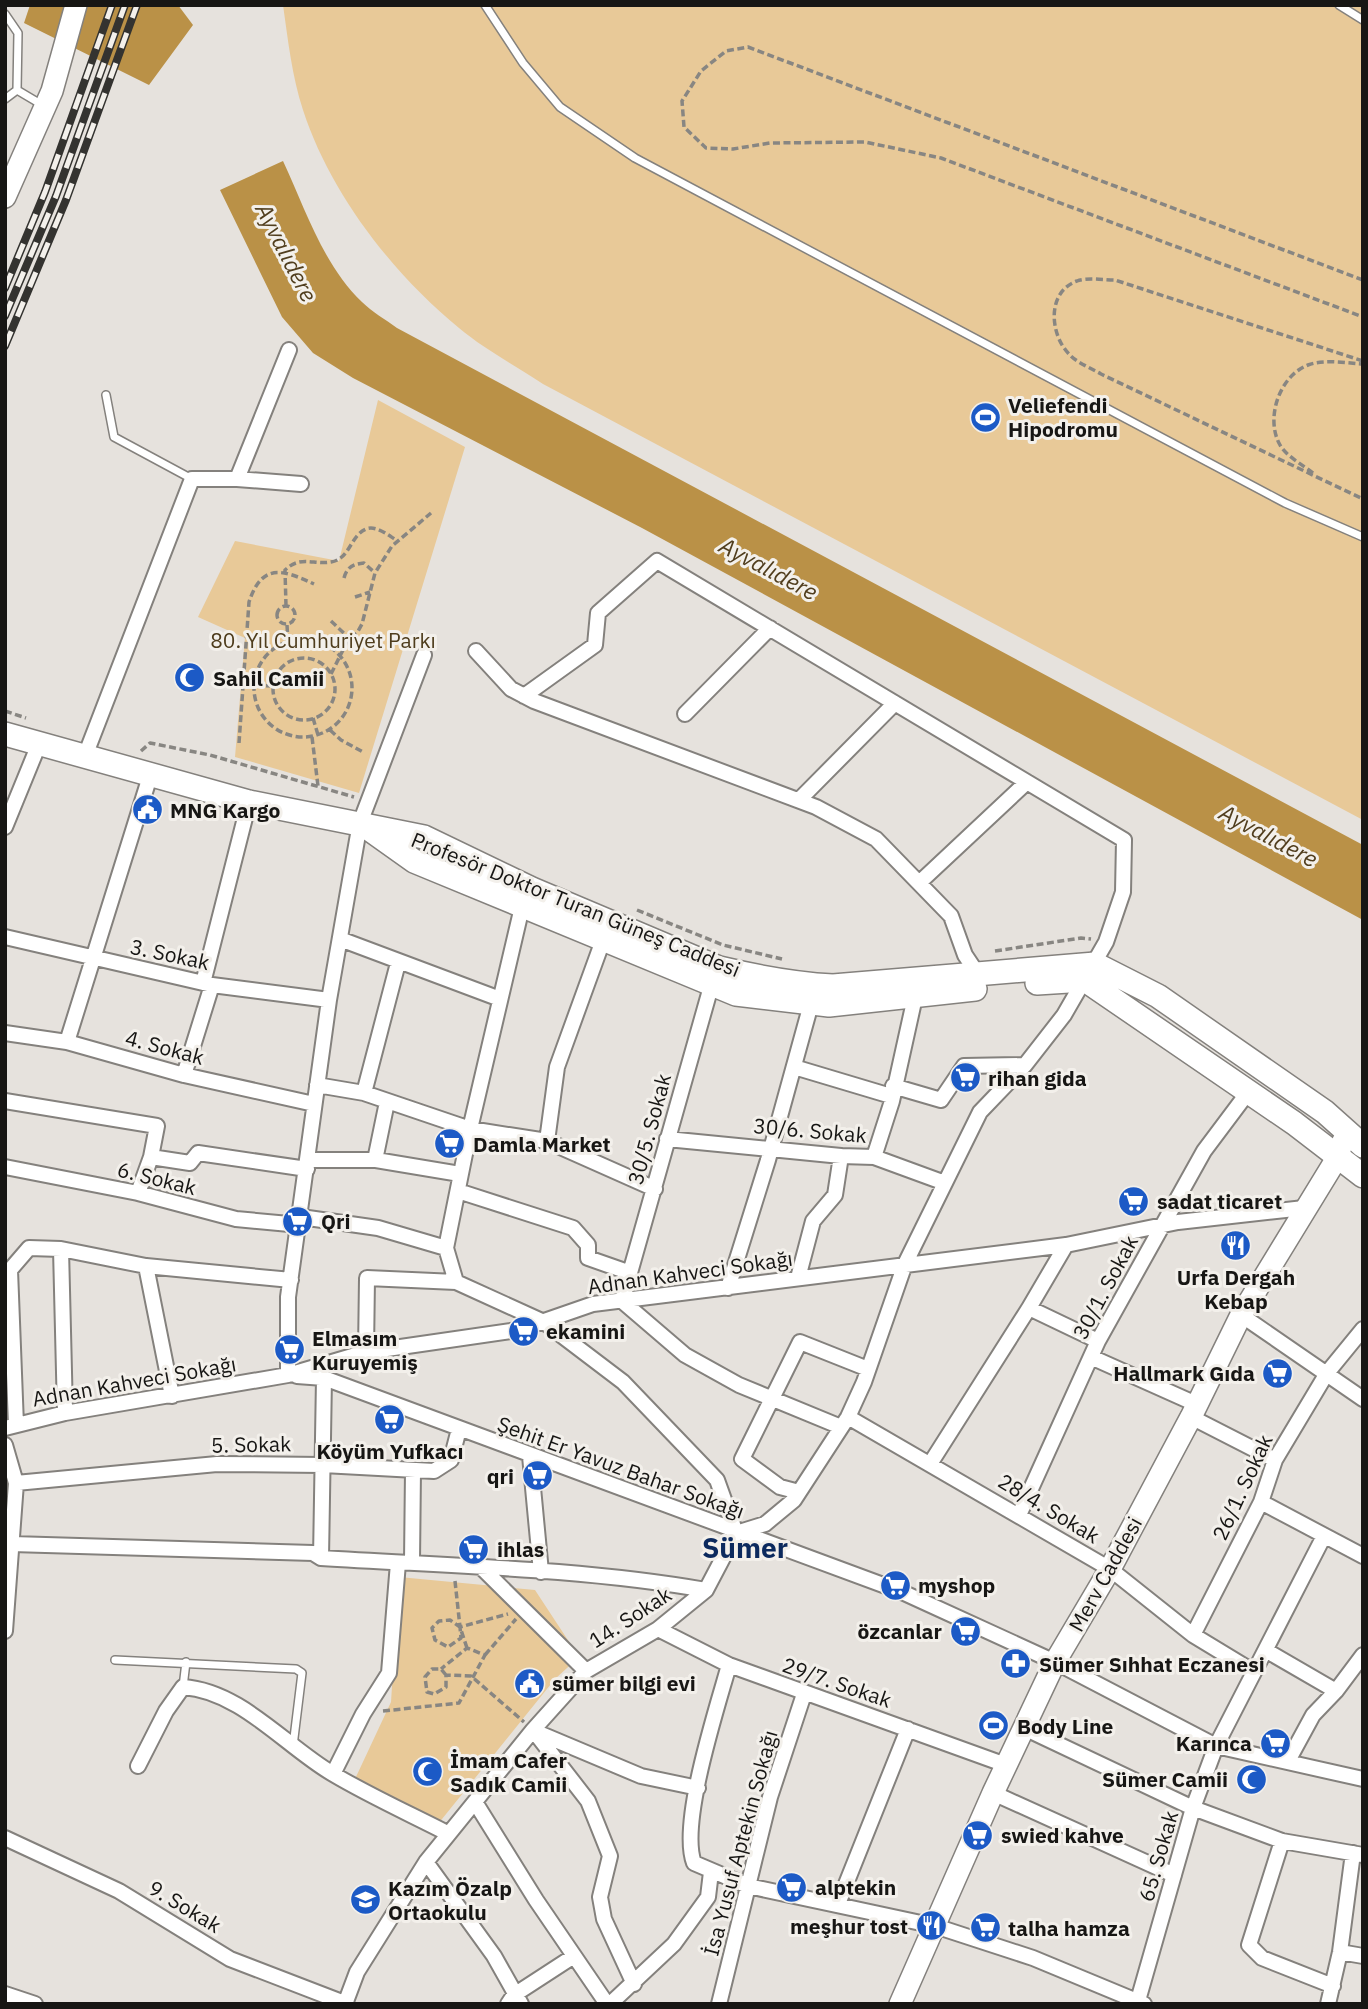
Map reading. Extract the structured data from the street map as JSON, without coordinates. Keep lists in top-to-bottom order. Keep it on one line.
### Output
{"streets":{"main road":["Profesör Doktor Turan Güneş Caddesi","Merv Caddesi"],"street":["3. Sokak","4. Sokak","30/5. Sokak","30/6. Sokak","6. Sokak","Adnan Kahveci Sokağı","30/1. Sokak","5. Sokak","Şehit Er Yavuz Bahar Sokağı","26/1. Sokak","28/4. Sokak","14. Sokak","29/7. Sokak","İsa Yusuf Aptekin Sokağı","65. Sokak","9. Sokak"]},"crossings":[["Profesör Doktor Turan Güneş Caddesi","30/5. Sokak"],["30/5. Sokak","30/6. Sokak"],["30/5. Sokak","Adnan Kahveci Sokağı"],["30/5. Sokak","28/4. Sokak"],["Adnan Kahveci Sokağı","30/1. Sokak"],["Adnan Kahveci Sokağı","Şehit Er Yavuz Bahar Sokağı"],["Adnan Kahveci Sokağı","28/4. Sokak"],["Adnan Kahveci Sokağı","Merv Caddesi"],["30/1. Sokak","28/4. Sokak"],["5. Sokak","Şehit Er Yavuz Bahar Sokağı"],["Şehit Er Yavuz Bahar Sokağı","Merv Caddesi"],["Şehit Er Yavuz Bahar Sokağı","14. Sokak"],["Şehit Er Yavuz Bahar Sokağı","65. Sokak"],["26/1. Sokak","28/4. Sokak"],["28/4. Sokak","Merv Caddesi"],["28/4. Sokak","65. Sokak"],["Merv Caddesi","29/7. Sokak"],["14. Sokak","29/7. Sokak"],["14. Sokak","9. Sokak"],["29/7. Sokak","İsa Yusuf Aptekin Sokağı"]],"districts":["Sümer"],"water":["Ayvalıdere"],"parks":["80. Yıl Cumhuriyet Parkı"],"places":{"sports":["Veliefendi Hipodromu","Body Line"],"mosque":["Sahil Camii","İmam Cafer Sadık Camii","Sümer Camii"],"public building":["MNG Kargo","sümer bilgi evi"],"supermarket":["rihan gida","Damla Market","sadat ticaret","Qri","ekamini","Elmasım Kuruyemiş","Hallmark Gıda","Köyüm Yufkacı","qri","ihlas","myshop","özcanlar","Karınca","swied kahve","alptekin","talha hamza"],"restaurant":["Urfa Dergah Kebap","meşhur tost"],"pharmacy":["Sümer Sıhhat Eczanesi"],"school or university":["Kazım Özalp Ortaokulu"]}}
